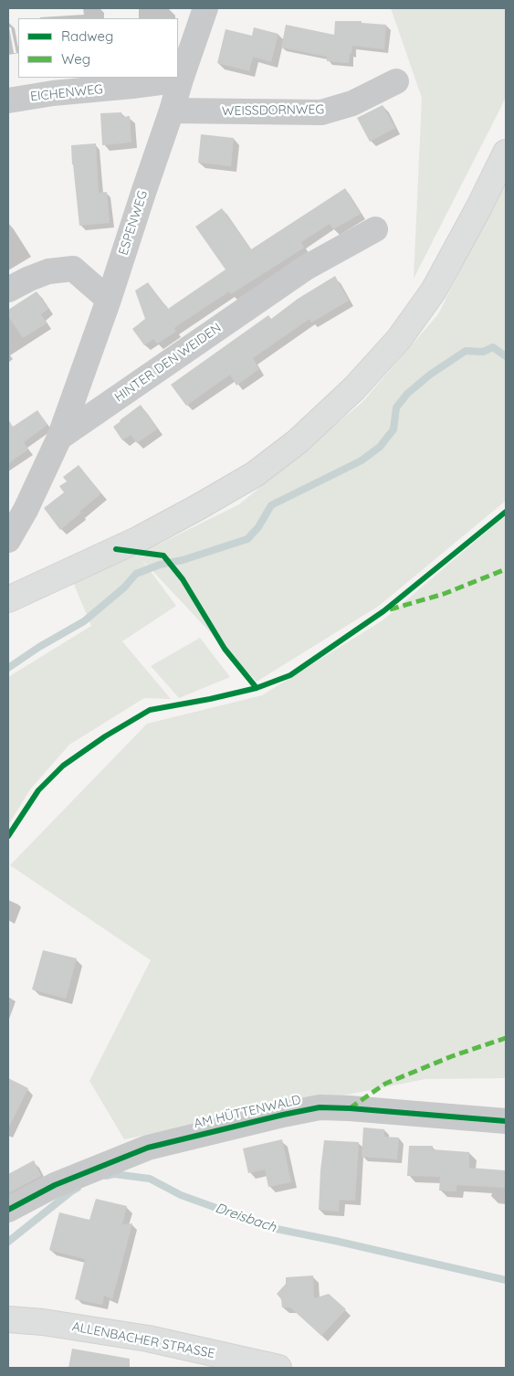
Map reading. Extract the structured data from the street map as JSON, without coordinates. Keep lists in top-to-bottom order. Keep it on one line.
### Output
{"streets":{"main road":["ALLENBACHER STRASSE"],"street":["EICHENWEG","WEISSDORNWEG","ESPENWEG","HINTER DEN WEIDEN","AM HÜTTENWALD"]},"crossings":[["EICHENWEG","ESPENWEG"],["WEISSDORNWEG","ESPENWEG"],["ESPENWEG","HINTER DEN WEIDEN"]],"water":["Dreisbach"],"legend":["Radweg","Weg"]}
